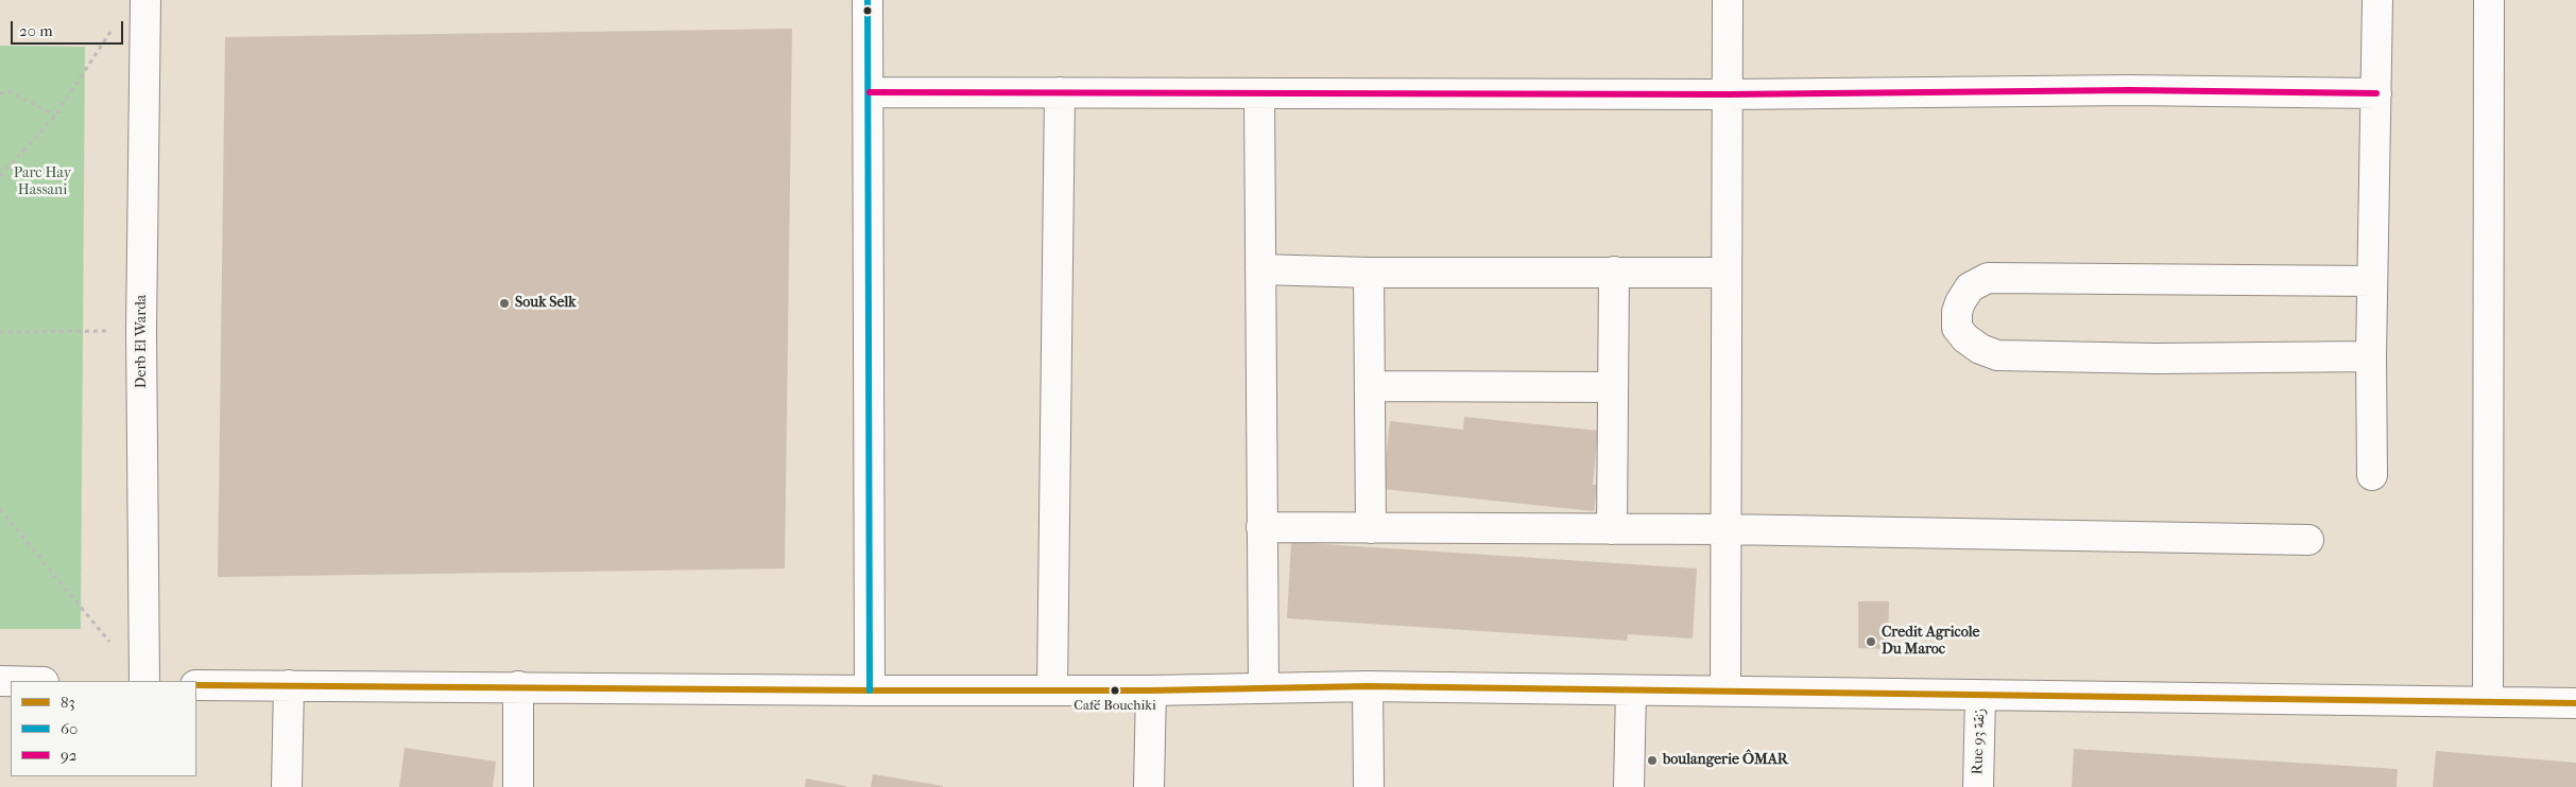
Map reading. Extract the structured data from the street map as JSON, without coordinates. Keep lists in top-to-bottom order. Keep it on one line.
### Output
{"streets":{"street":["Derb El Warda","Rue 93 زنقة"]},"parks":["Parc Hay Hassani"],"places":["Souk Selk","Credit Agricole Du Maroc","Café Bouchiki","boulangerie ÔMAR"],"lines":["transit line 60","transit line 92","transit line 83"],"legend":["83","60","92"],"scale_bar":"20 m"}
